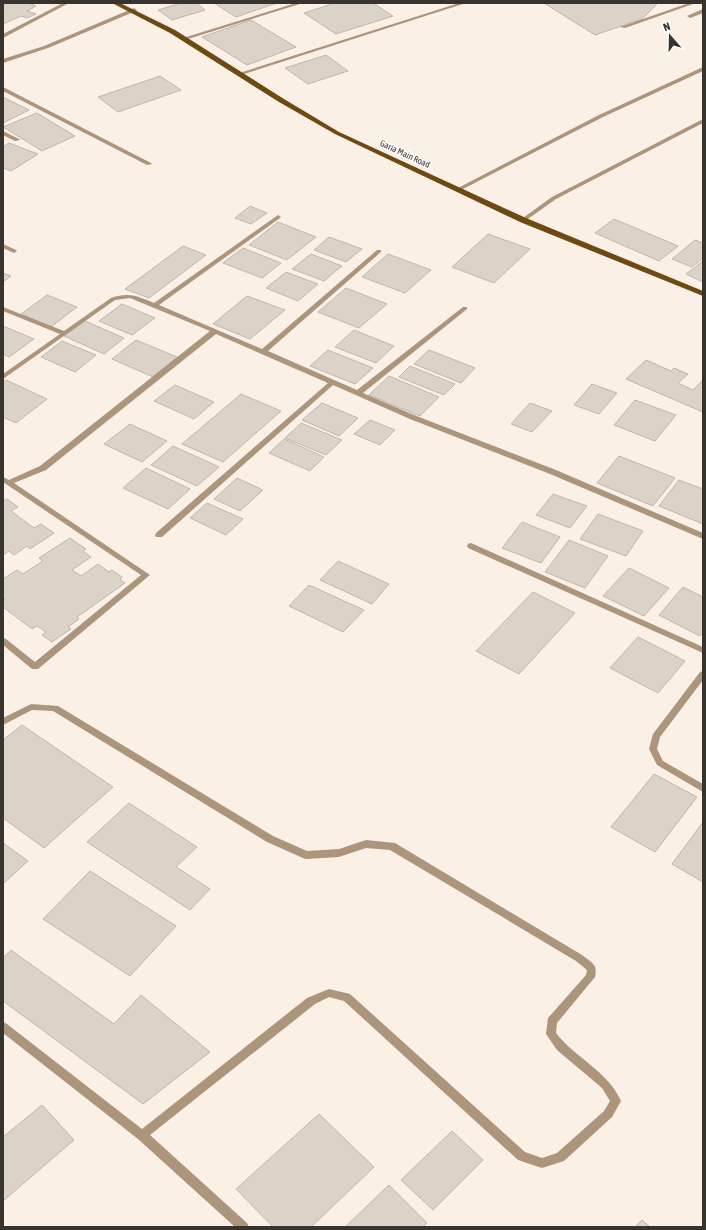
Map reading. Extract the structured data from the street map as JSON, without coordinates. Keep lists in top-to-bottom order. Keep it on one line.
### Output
{"streets":{"main road":["Garia Main Road"]},"north":"top"}
